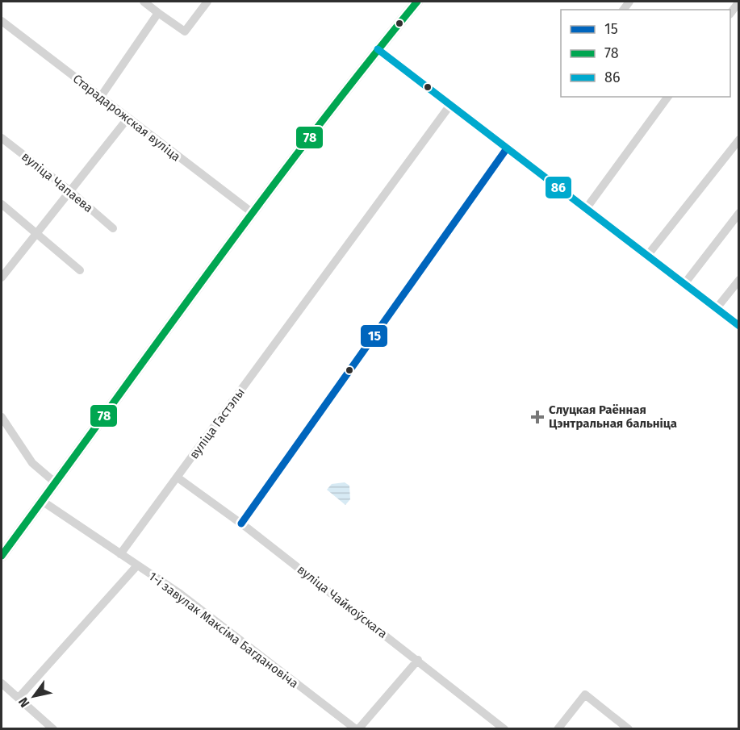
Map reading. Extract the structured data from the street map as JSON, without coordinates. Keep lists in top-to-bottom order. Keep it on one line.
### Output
{"streets":{"street":["Старадарожская вуліца","вуліца Чапаева","вуліца Гастэлы","вуліца Чайкоўскага","1-і завулак Максіма Багдановіча"]},"crossings":[["вуліца Гастэлы","вуліца Чайкоўскага"],["вуліца Гастэлы","1-і завулак Максіма Багдановіча"]],"places":{"health":["Слуцкая Раённая Цэнтральная бальніца"]},"lines":["transit line 78","transit line 86","transit line 15"],"legend":["15","78","86"],"north":"bottom left"}
